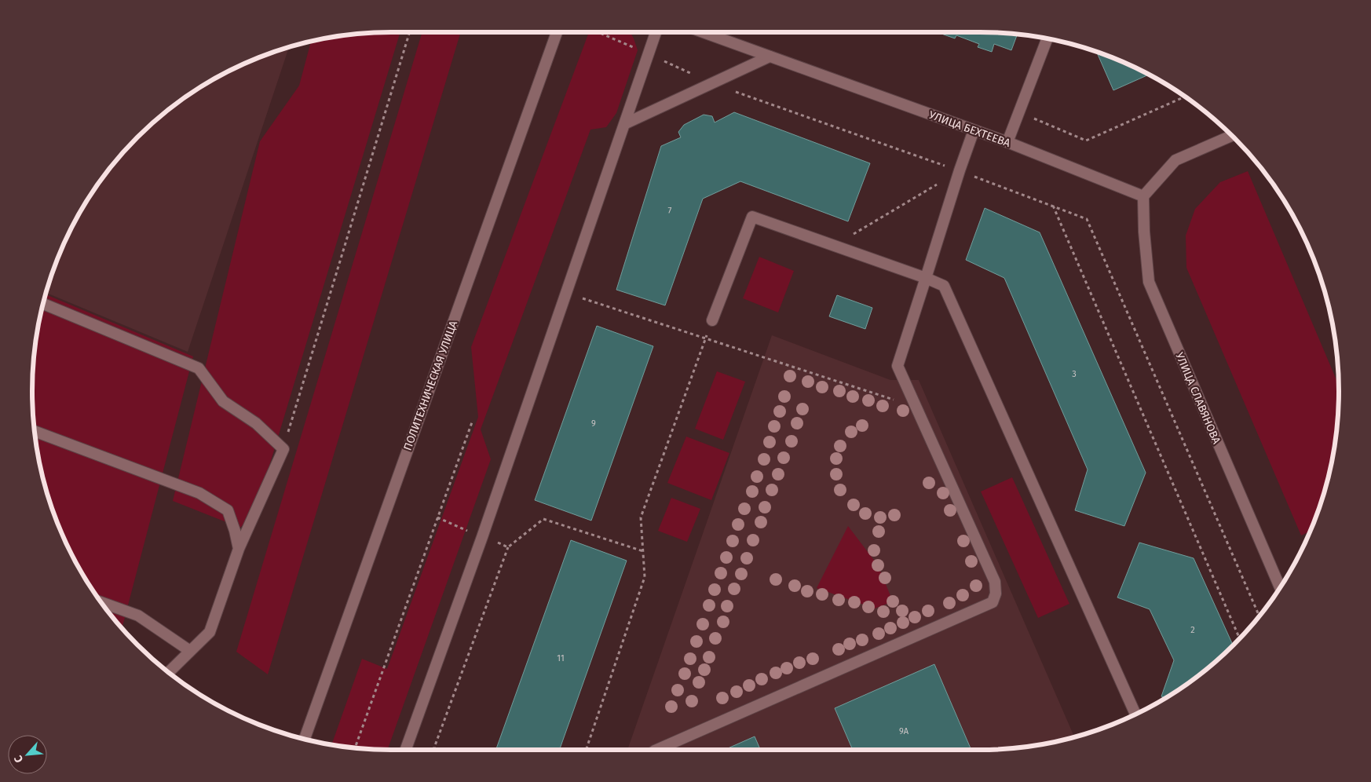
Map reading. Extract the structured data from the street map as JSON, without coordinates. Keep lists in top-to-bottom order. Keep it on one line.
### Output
{"streets":{"street":["УЛИЦА БЕХТЕЕВА","ПОЛИТЕХНИЧЕСКАЯ УЛИЦА","УЛИЦА СЛАВЯНОВА"]},"crossings":[["УЛИЦА БЕХТЕЕВА","УЛИЦА СЛАВЯНОВА"]],"house_numbers":["7","3","9","2","11","9А"],"north":"bottom left"}
